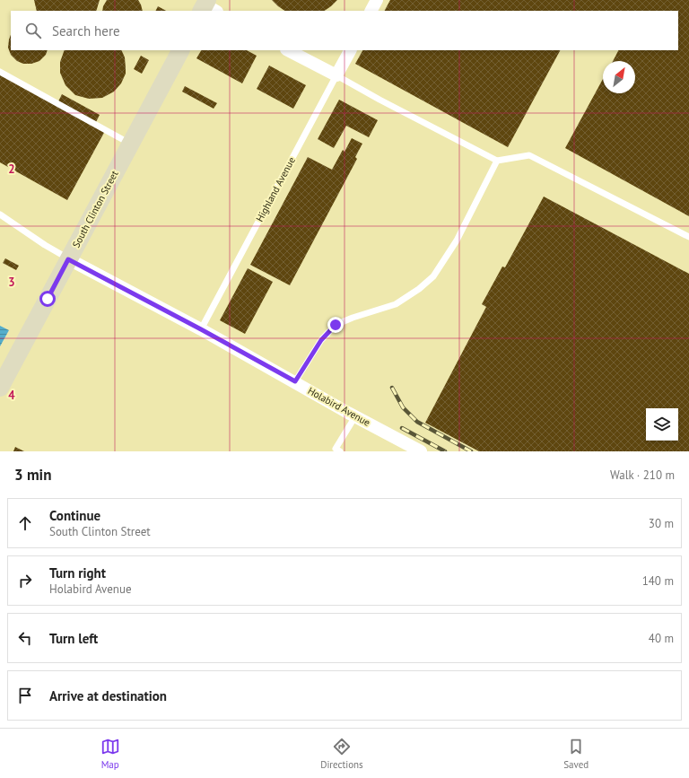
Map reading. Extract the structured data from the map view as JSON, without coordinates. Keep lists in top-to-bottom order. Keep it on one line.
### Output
{"streets":{"main road":["South Clinton Street"],"street":["Highland Avenue","Holabird Avenue"]},"crossings":[["Highland Avenue","Holabird Avenue"],["South Clinton Street","Holabird Avenue"]],"north":"top right","page":{"search":"Search here","heading":["3 min","Walk · 210 m"],"list":[["Continue","South Clinton Street","30 m"],["Turn right","Holabird Avenue","140 m"],["Turn left","40 m"],"Arrive at destination"],"nav":["Map","Directions","Saved"]},"grid":{"rows":["2","3","4"]}}
